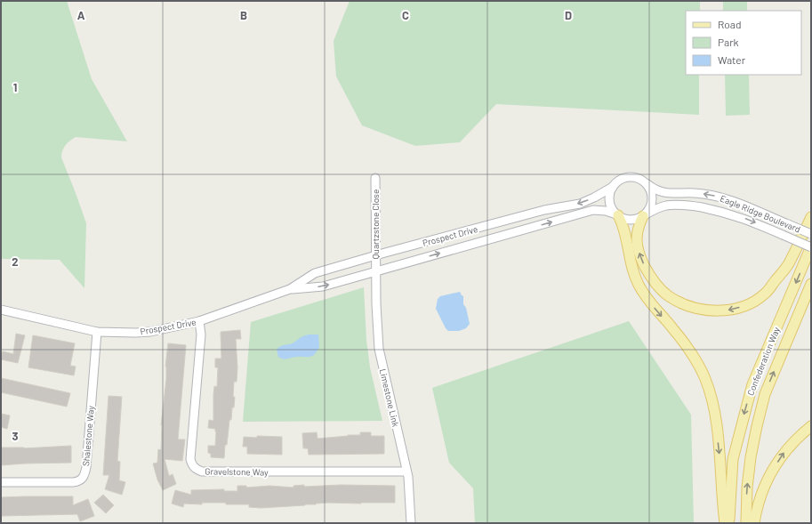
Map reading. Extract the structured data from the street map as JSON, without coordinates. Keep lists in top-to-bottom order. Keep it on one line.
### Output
{"streets":{"main road":["Confederation Way"],"street":["Eagle Ridge Boulevard","Quartzstone Close","Prospect Drive","Limestone Link","Shalestone Way","Gravelstone Way"]},"crossings":[["Eagle Ridge Boulevard","Prospect Drive"],["Eagle Ridge Boulevard","Confederation Way"],["Quartzstone Close","Prospect Drive"],["Quartzstone Close","Limestone Link"],["Prospect Drive","Limestone Link"],["Prospect Drive","Shalestone Way"],["Prospect Drive","Gravelstone Way"],["Limestone Link","Gravelstone Way"]],"legend":["Road","Park","Water"],"grid":{"columns":["A","B","C","D"],"rows":["1","2","3"]}}
